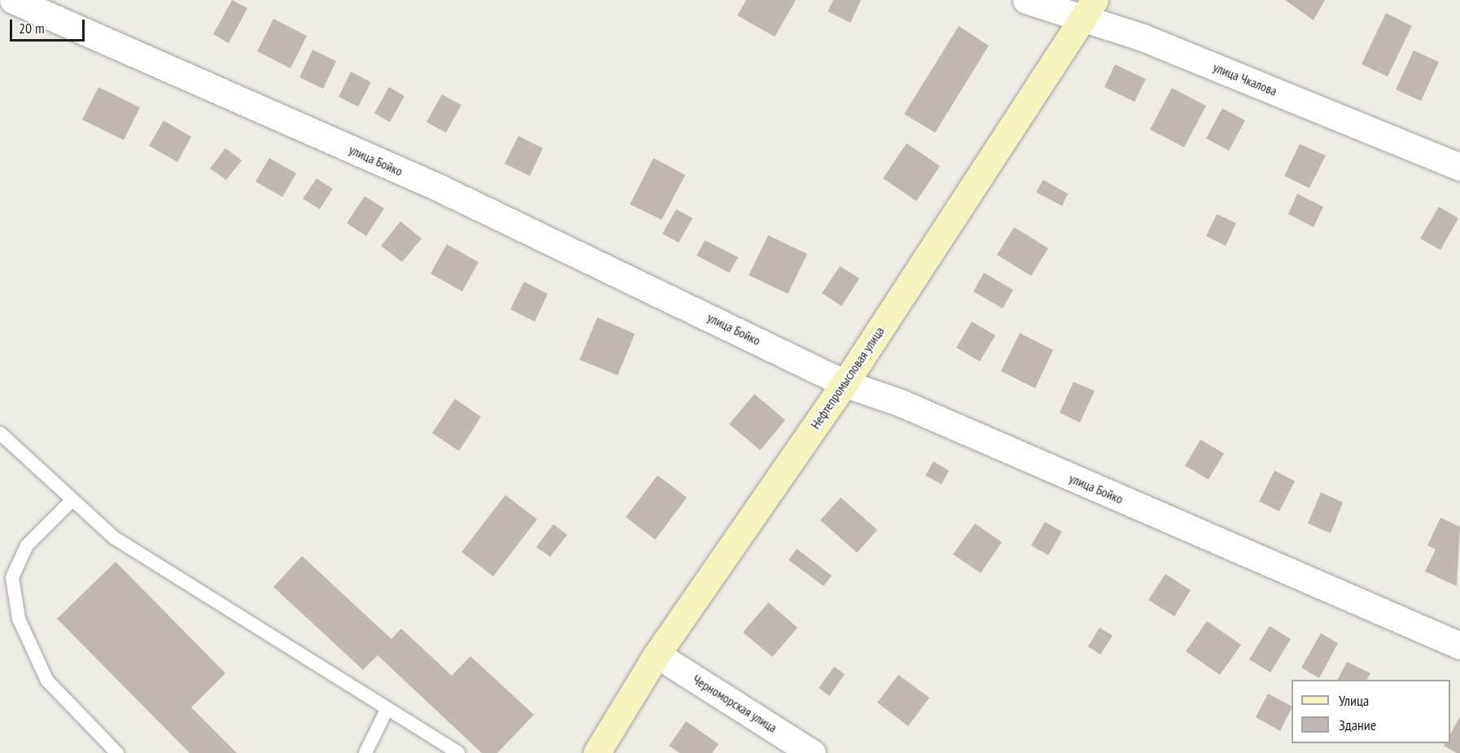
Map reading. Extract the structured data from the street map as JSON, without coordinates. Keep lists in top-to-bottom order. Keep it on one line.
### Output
{"streets":{"main road":["Нефтепромысловая улица"],"street":["улица Чкалова","улица Бойко","Черноморская улица"]},"crossings":[["улица Чкалова","Нефтепромысловая улица"],["улица Бойко","Нефтепромысловая улица"],["Нефтепромысловая улица","Черноморская улица"]],"legend":["Улица","Здание"],"scale_bar":"20 m"}
